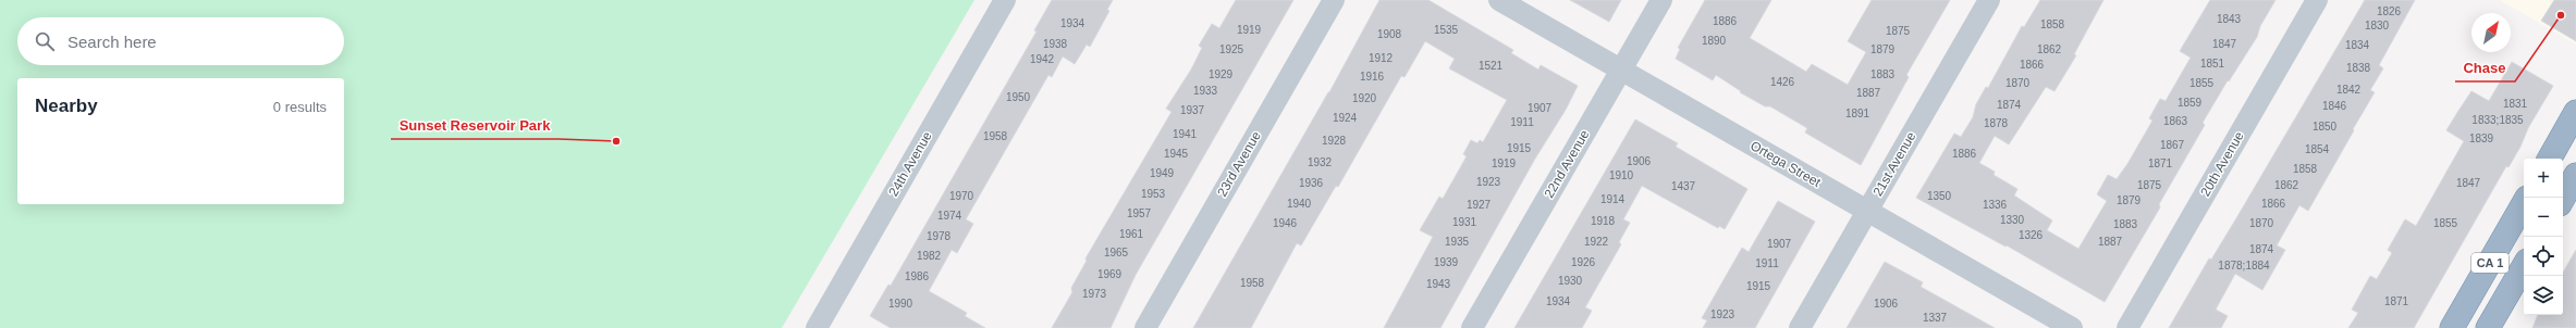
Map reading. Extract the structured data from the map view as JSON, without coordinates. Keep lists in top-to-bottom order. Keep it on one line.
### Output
{"streets":{"highway":["CA 1"],"street":["24th Avenue","23rd Avenue","22nd Avenue","Ortega Street","21st Avenue","20th Avenue"]},"crossings":[["22nd Avenue","Ortega Street"],["Ortega Street","21st Avenue"]],"places":["Chase","Sunset Reservoir Park"],"house_numbers":["1826","1843","1886","1934","1858","1830","1919","1535","1875","1908","1890","1938","1847","1834","1925","1879","1862","1912","1942","1851","1866","1521","1838","1929","1883","1916","1426","1870","1855","1842","1933","1887","1950","1920","1859","1831","1874","1846","1907","1937","1891","1924","1833;1835","1863","1911","1878","1850","1941","1958","1839","1928","1867","1915","1854","1945","1886","1906","1932","1919","1871","1858","1949","1910","1923","1936","1847","1875","1862","1437","1953","1970","1350","1914","1879","1940","1866","1927","1336","1957","1974","1330","1918","1931","1946","1870","1855","1883","1961","1326","1978","1935","1922","1887","1907","1874","1965","1982","1939","1926","1911","1878;1884","1969","1986","1930","1958","1943","1915","1973","1934","1871","1990","1906","1923","1337"],"north":"top right","page":{"search":"Search here","heading":["Nearby","0 results"],"map_buttons":["+","−"]}}
